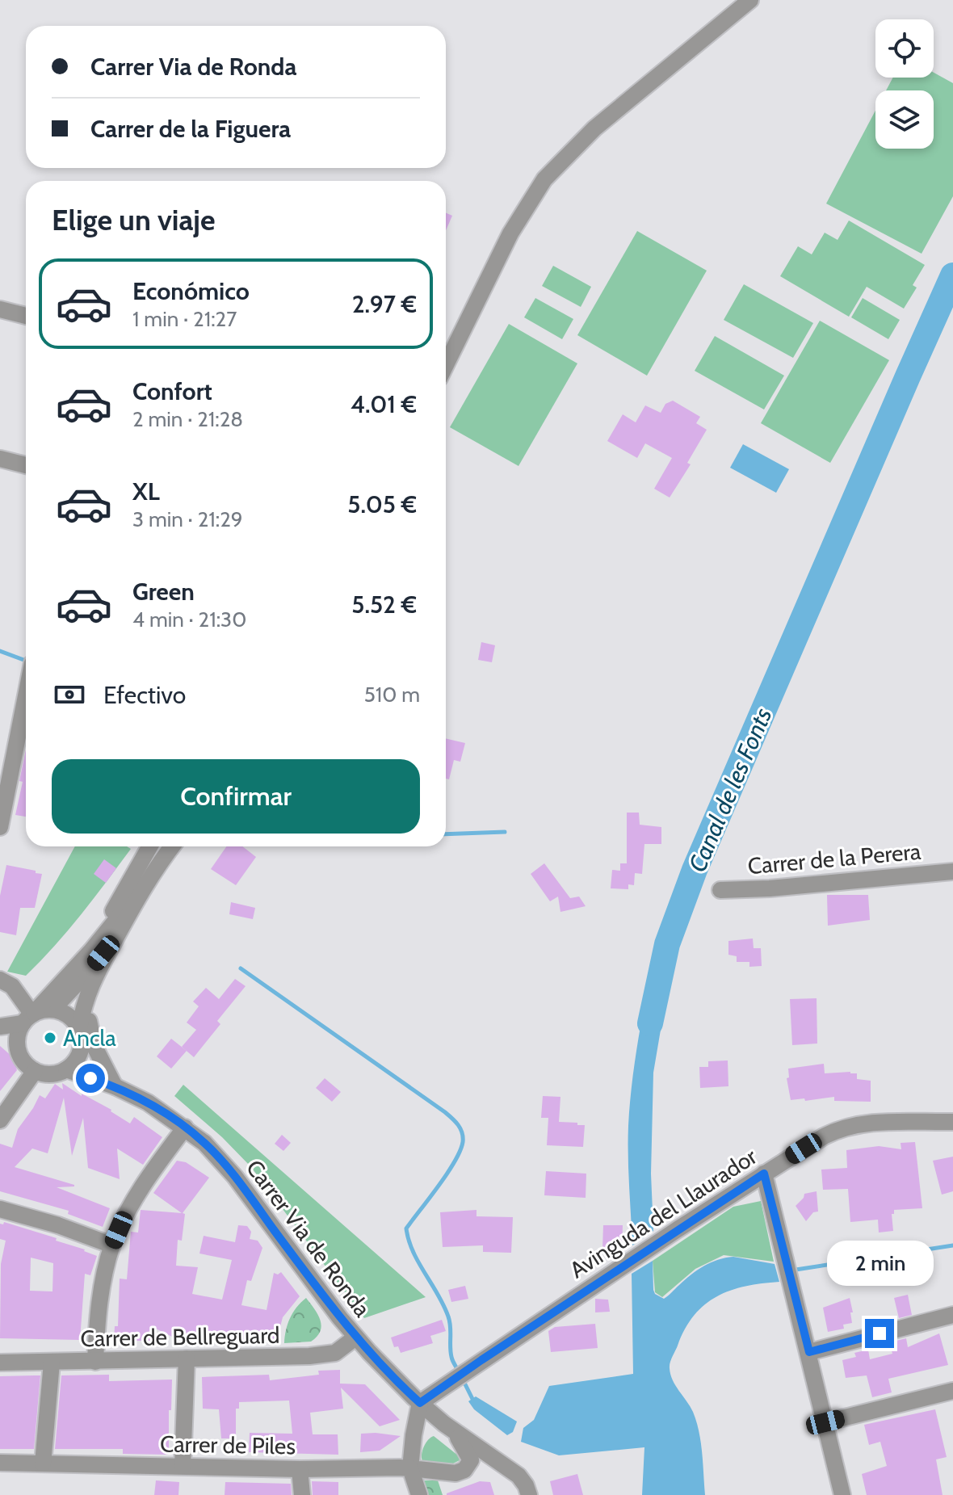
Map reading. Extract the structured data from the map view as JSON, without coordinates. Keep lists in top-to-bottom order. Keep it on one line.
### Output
{"streets":{"street":["Carrer de la Perera","Avinguda del Llaurador","Carrer Via de Ronda","Carrer de Bellreguard","Carrer de Piles"]},"crossings":[["Avinguda del Llaurador","Carrer Via de Ronda"],["Carrer Via de Ronda","Carrer de Bellreguard"],["Carrer Via de Ronda","Carrer de Piles"]],"water":["Canal de les Fonts"],"places":["Ancla"],"page":{"banner":["Carrer Via de Ronda","Carrer de la Figuera"],"heading":"Elige un viaje","list":[{"name":"Económico","note":"1 min · 21:27","value":"2.97 €"},{"name":"Confort","note":"2 min · 21:28","value":"4.01 €"},{"name":"XL","note":"3 min · 21:29","value":"5.05 €"},{"name":"Green","note":"4 min · 21:30","value":"5.52 €"}],"pay":["Efectivo","510 m"],"buttons":"Confirmar","bubble":"2 min"}}
